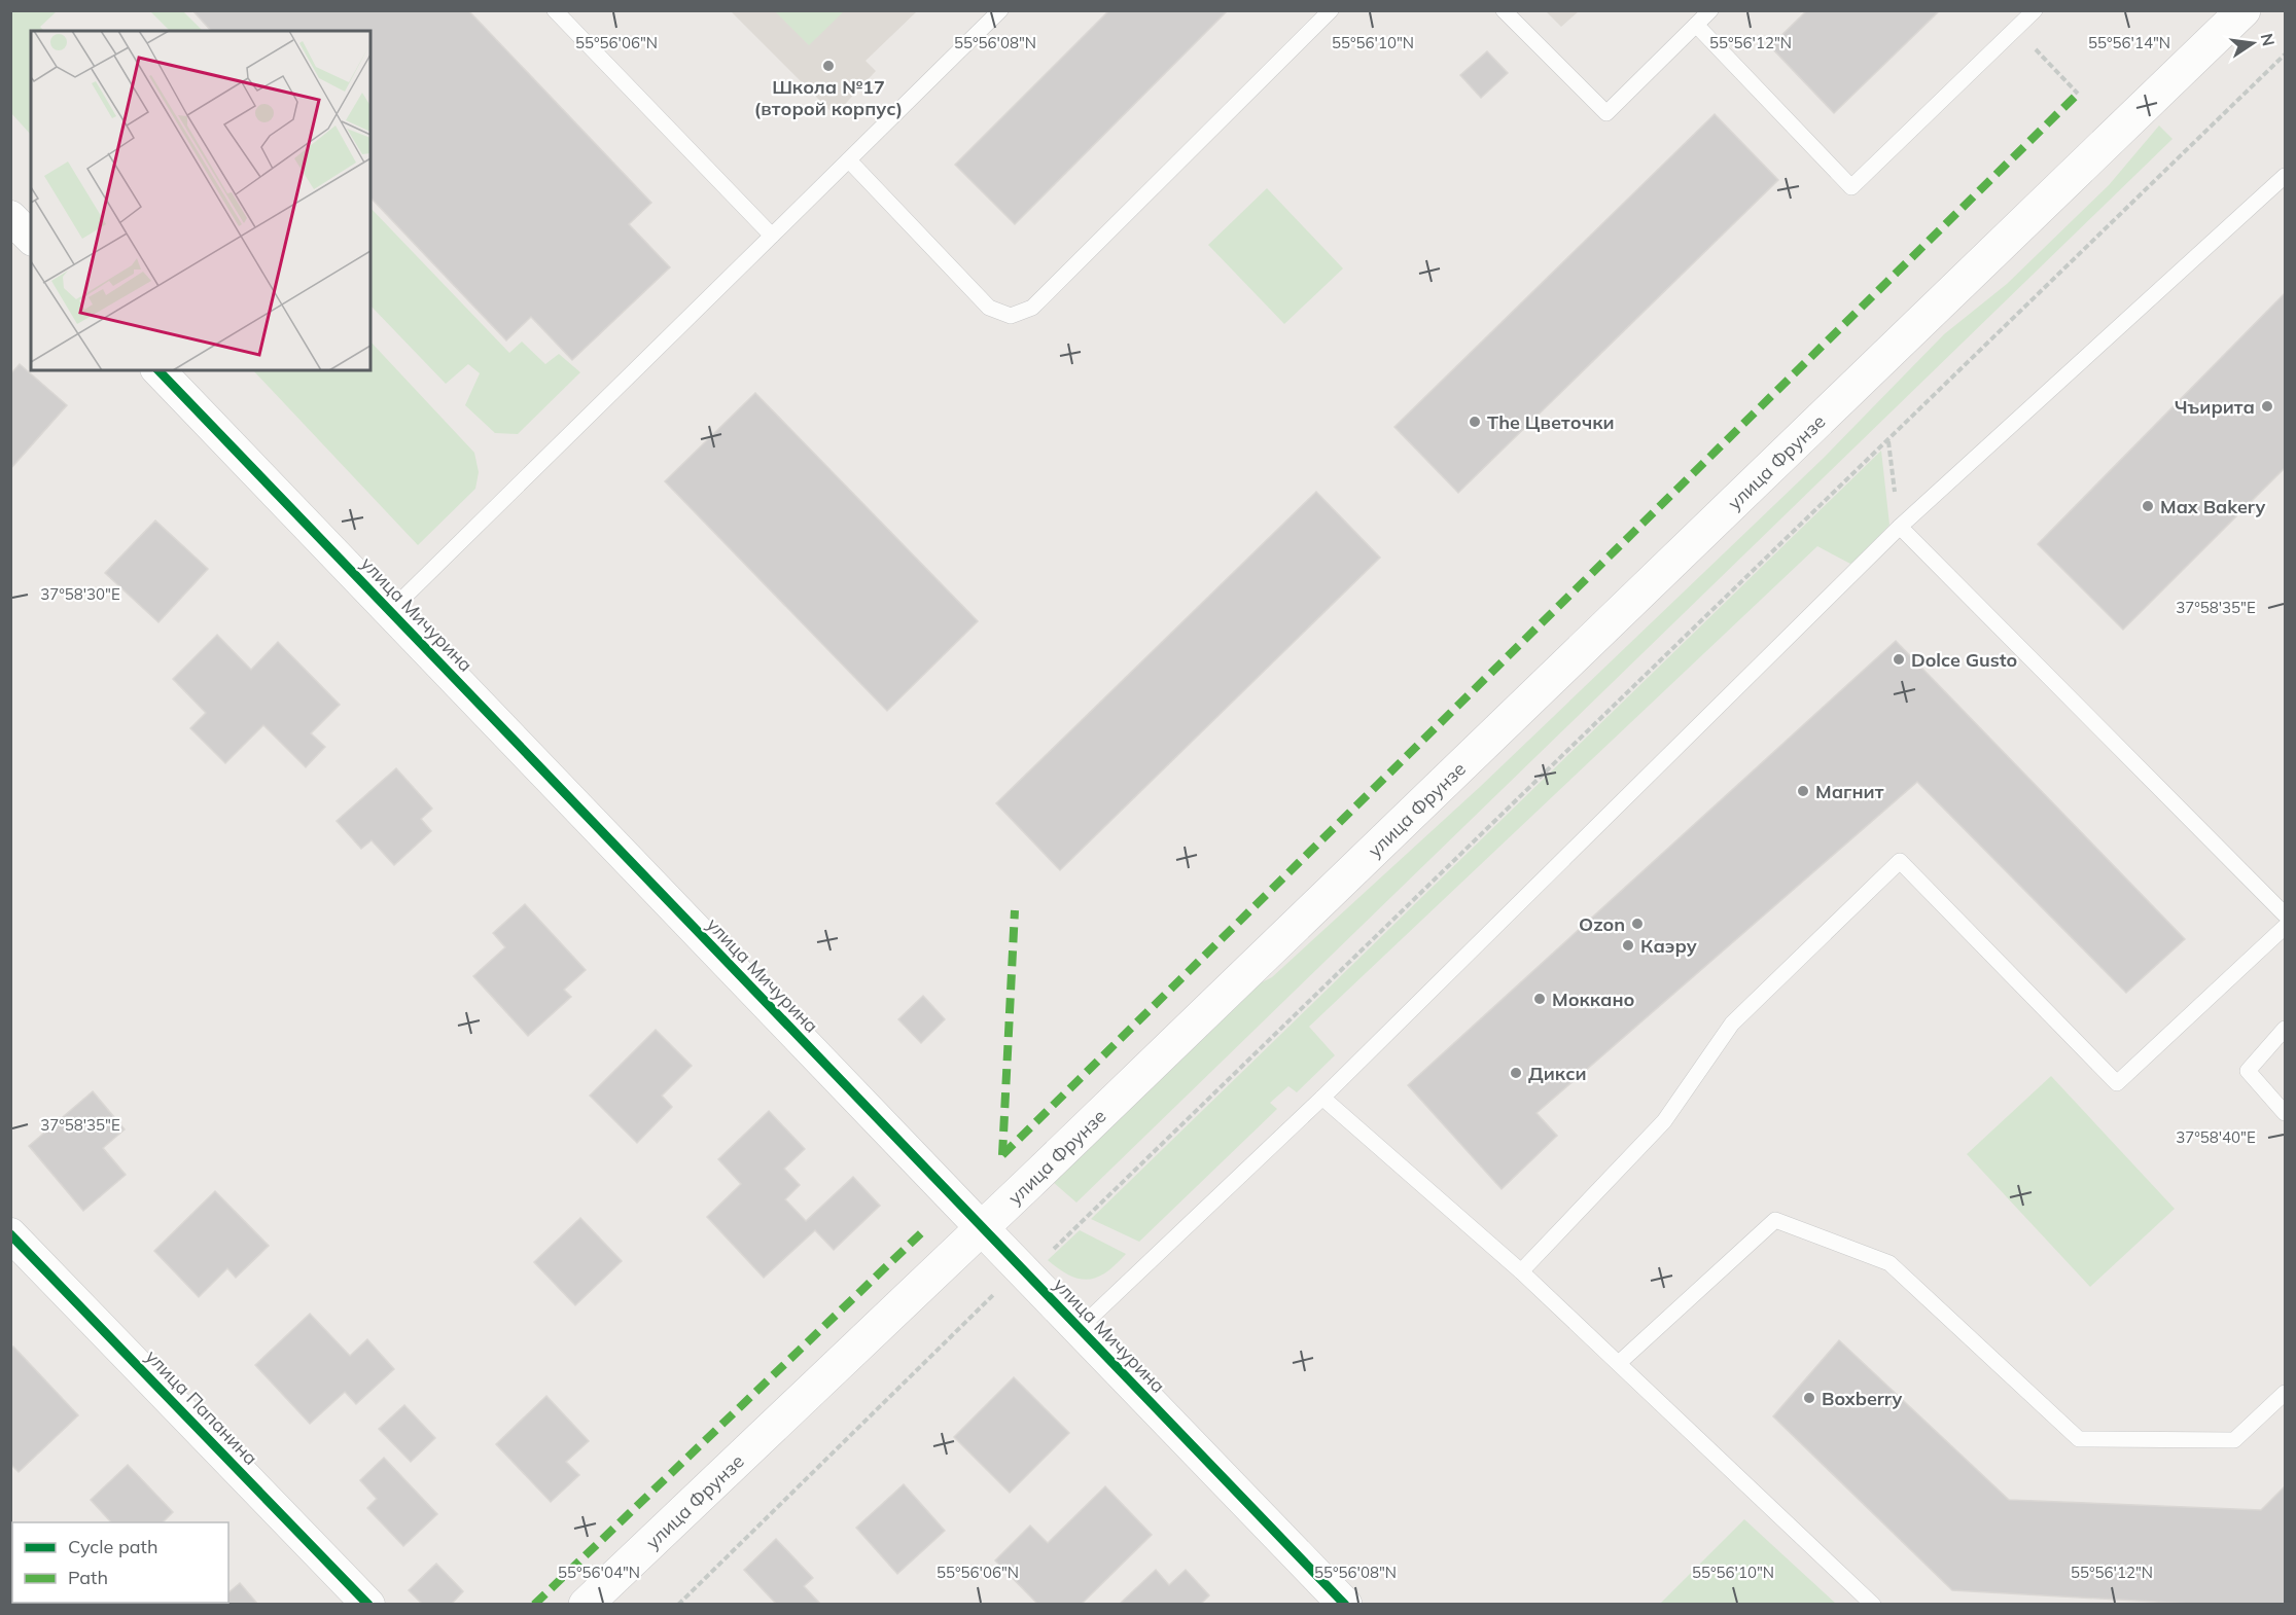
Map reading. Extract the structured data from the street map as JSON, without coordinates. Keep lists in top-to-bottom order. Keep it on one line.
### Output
{"streets":{"main road":["улица Фрунзе","улица Мичурина"],"street":["улица Папанина"]},"crossings":[["улица Фрунзе","улица Мичурина"]],"places":["Школа №17 (второй корпус)","Чъирита","The Цветочки","Max Bakery","Dolce Gusto","Магнит","Ozon","Каэру","Моккано","Дикси","Boxberry"],"legend":["Cycle path","Path"],"north":"right","coordinates":["55°56'06\"N","55°56'08\"N","55°56'10\"N","55°56'12\"N","55°56'14\"N","37°58'30\"E","37°58'35\"E","37°58'40\"E","55°56'04\"N"]}
